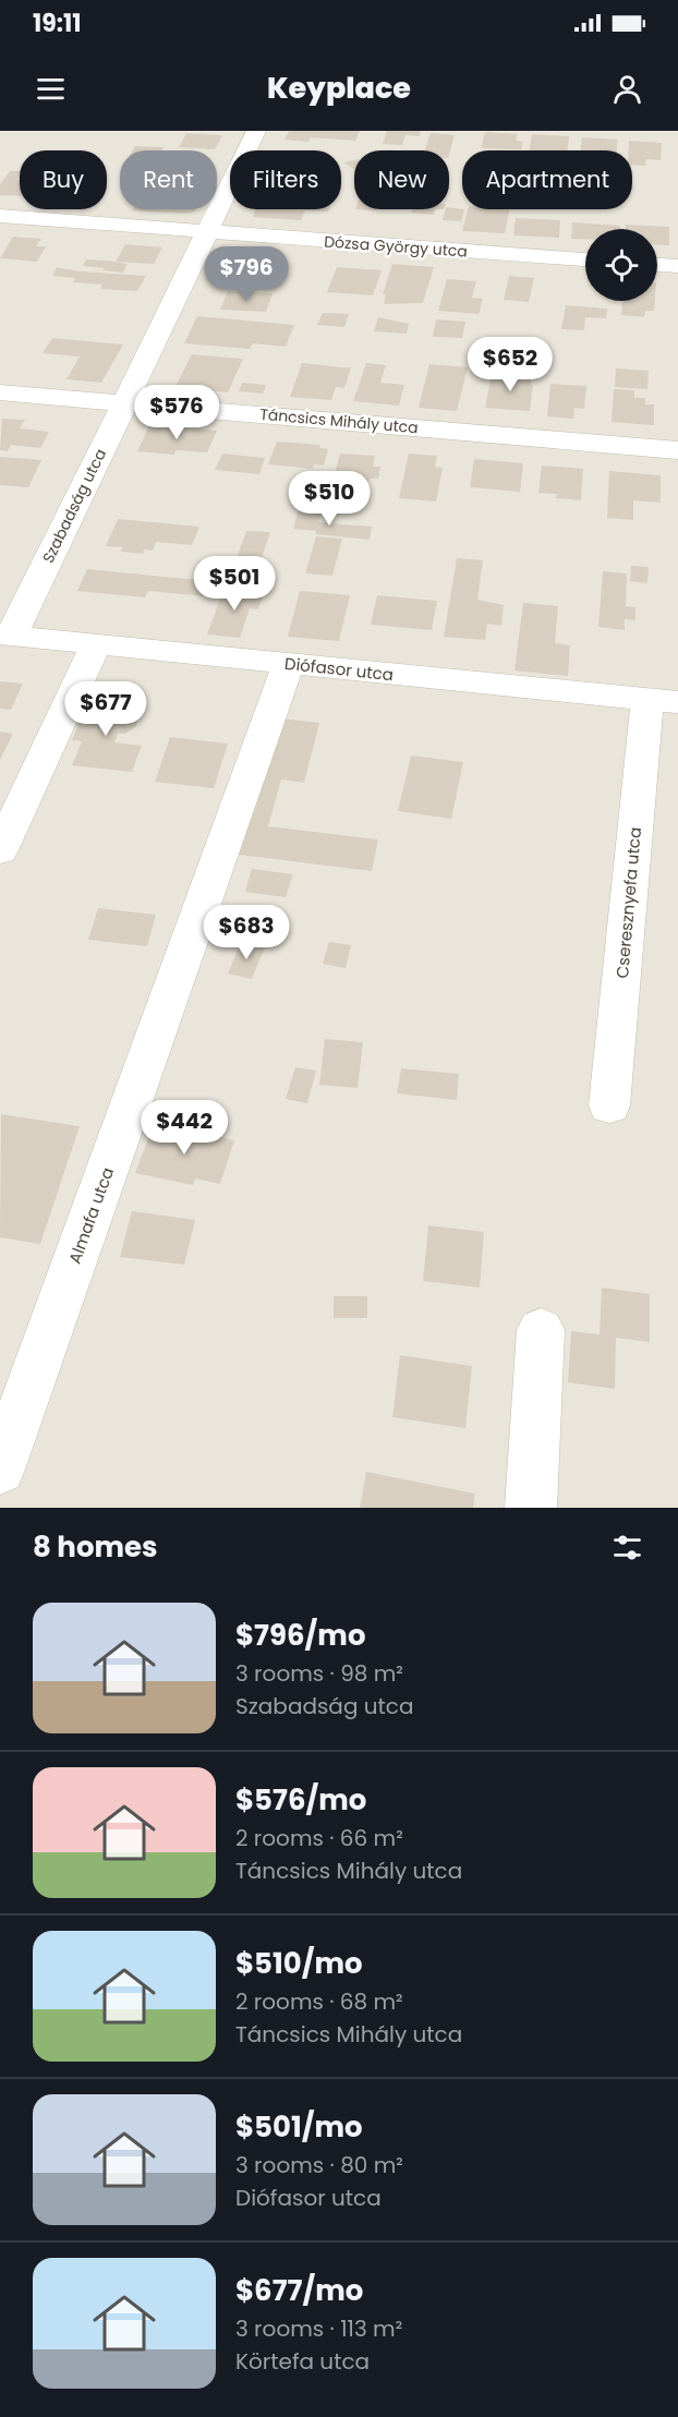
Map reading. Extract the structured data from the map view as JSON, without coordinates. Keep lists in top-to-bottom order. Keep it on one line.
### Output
{"streets":{"street":["Dózsa György utca","Táncsics Mihály utca","Szabadság utca","Diófasor utca","Cseresznyefa utca","Almafa utca"]},"crossings":[["Dózsa György utca","Szabadság utca"],["Táncsics Mihály utca","Szabadság utca"],["Szabadság utca","Diófasor utca"],["Diófasor utca","Cseresznyefa utca"],["Diófasor utca","Almafa utca"]],"page":{"status":"19:11","header":"Keyplace","chip":["Buy","Rent","Filters","New","Apartment"],"price":["$796","$652","$576","$510","$501","$677","$683","$442"],"heading":"8 homes","list":[{"name":"$796/mo","note":"3 rooms · 98 m² · Szabadság utca"},{"name":"$576/mo","note":"2 rooms · 66 m² · Táncsics Mihály utca"},{"name":"$510/mo","note":"2 rooms · 68 m² · Táncsics Mihály utca"},{"name":"$501/mo","note":"3 rooms · 80 m² · Diófasor utca"},{"name":"$677/mo","note":"3 rooms · 113 m² · Körtefa utca"}]}}
